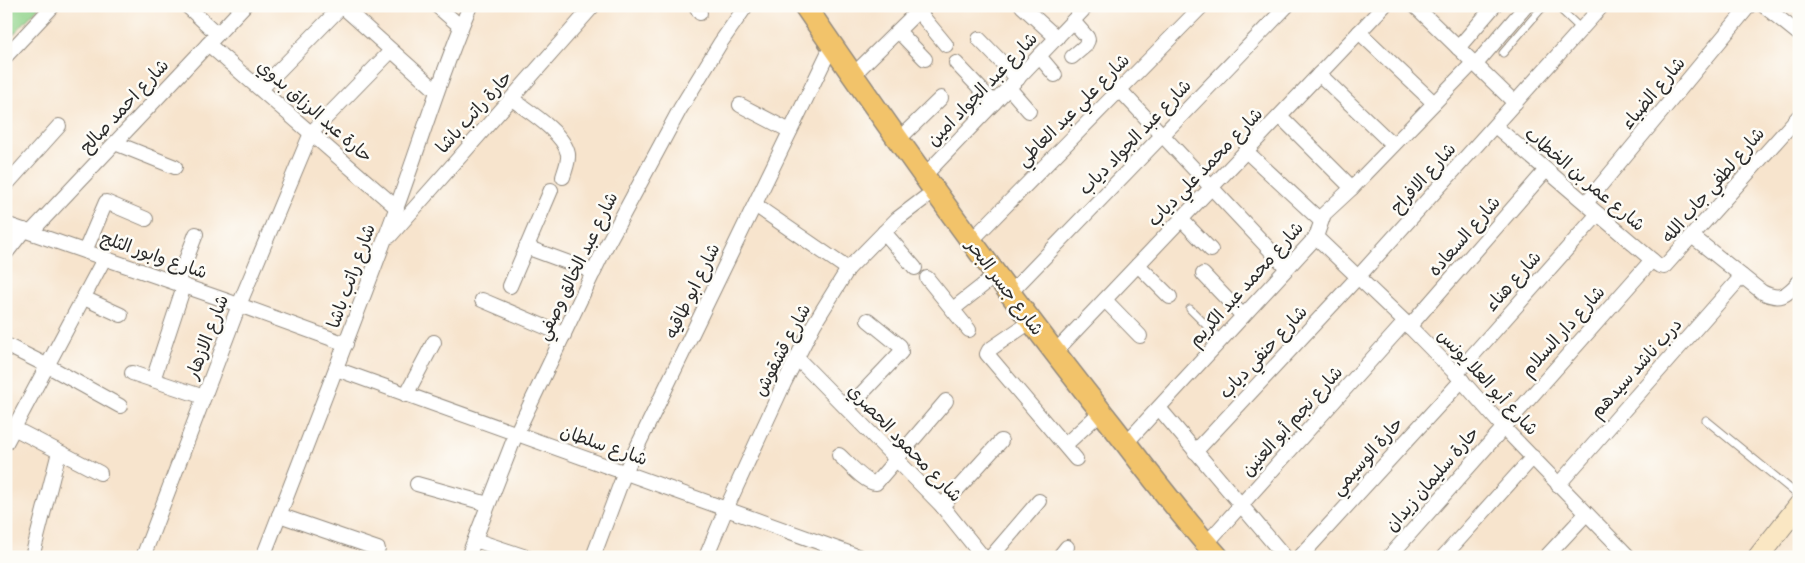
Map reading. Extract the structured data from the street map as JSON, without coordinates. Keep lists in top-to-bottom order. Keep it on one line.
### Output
{"streets":{"main road":["شارع جسر البحر"],"street":["شارع عبد الجواد امين","شارع الضياء","شارع احمد صالح","شارع علي عبد العاطي","حارة عبد الرزاق بدوي","حارة راتب باشا","شارع عبد الجواد دياب","شارع محمد علي دياب","شارع الافراح","شارع عمر بن الخطاب","شارع لطفي جاب الله","شارع السعاده","شارع وابور الثلج","شارع عبد الخالق وصفي","شارع راتب باشا","شارع هناء","شارع محمد عبد الكريم","شارع ابو طاقيه","شارع دار السلام","شارع الازهار","شارع قشقوش","شارع حنفي دياب","درب ناشد سيدهم","شارع أبو العلا يونس","شارع نجم أبو العنين","شارع محمود الحصري","شارع سلطان","حارة الوسيمي","حارة سليمان زيدان"]},"crossings":[["شارع عبد الجواد امين","شارع جسر البحر"],["شارع عبد الجواد امين","شارع قشقوش"],["شارع الضياء","شارع عمر بن الخطاب"],["شارع احمد صالح","حارة عبد الرزاق بدوي"],["شارع احمد صالح","شارع وابور الثلج"],["شارع علي عبد العاطي","شارع جسر البحر"],["حارة عبد الرزاق بدوي","شارع راتب باشا"],["حارة عبد الرزاق بدوي","شارع الازهار"],["حارة راتب باشا","شارع راتب باشا"],["شارع عبد الجواد دياب","شارع جسر البحر"],["شارع محمد علي دياب","شارع جسر البحر"],["شارع الافراح","شارع عمر بن الخطاب"],["شارع الافراح","شارع حنفي دياب"],["شارع الافراح","شارع أبو العلا يونس"],["شارع عمر بن الخطاب","شارع لطفي جاب الله"],["شارع عمر بن الخطاب","شارع السعاده"],["شارع عمر بن الخطاب","شارع هناء"],["شارع عمر بن الخطاب","شارع دار السلام"],["شارع لطفي جاب الله","شارع دار السلام"],["شارع السعاده","شارع أبو العلا يونس"],["شارع السعاده","شارع نجم أبو العنين"],["شارع وابور الثلج","شارع راتب باشا"],["شارع وابور الثلج","شارع الازهار"],["شارع عبد الخالق وصفي","شارع سلطان"],["شارع راتب باشا","شارع سلطان"],["شارع هناء","شارع أبو العلا يونس"],["شارع هناء","حارة الوسيمي"],["شارع محمد عبد الكريم","شارع جسر البحر"],["شارع محمد عبد الكريم","شارع أبو العلا يونس"],["شارع جسر البحر","شارع ابو طاقيه"],["شارع جسر البحر","شارع قشقوش"],["شارع جسر البحر","شارع نجم أبو العنين"],["شارع ابو طاقيه","شارع سلطان"],["شارع دار السلام","شارع أبو العلا يونس"],["شارع دار السلام","حارة سليمان زيدان"],["شارع قشقوش","شارع محمود الحصري"],["شارع قشقوش","شارع سلطان"],["شارع حنفي دياب","شارع أبو العلا يونس"],["درب ناشد سيدهم","شارع أبو العلا يونس"],["شارع أبو العلا يونس","شارع نجم أبو العنين"],["شارع أبو العلا يونس","حارة الوسيمي"],["شارع أبو العلا يونس","حارة سليمان زيدان"]]}
